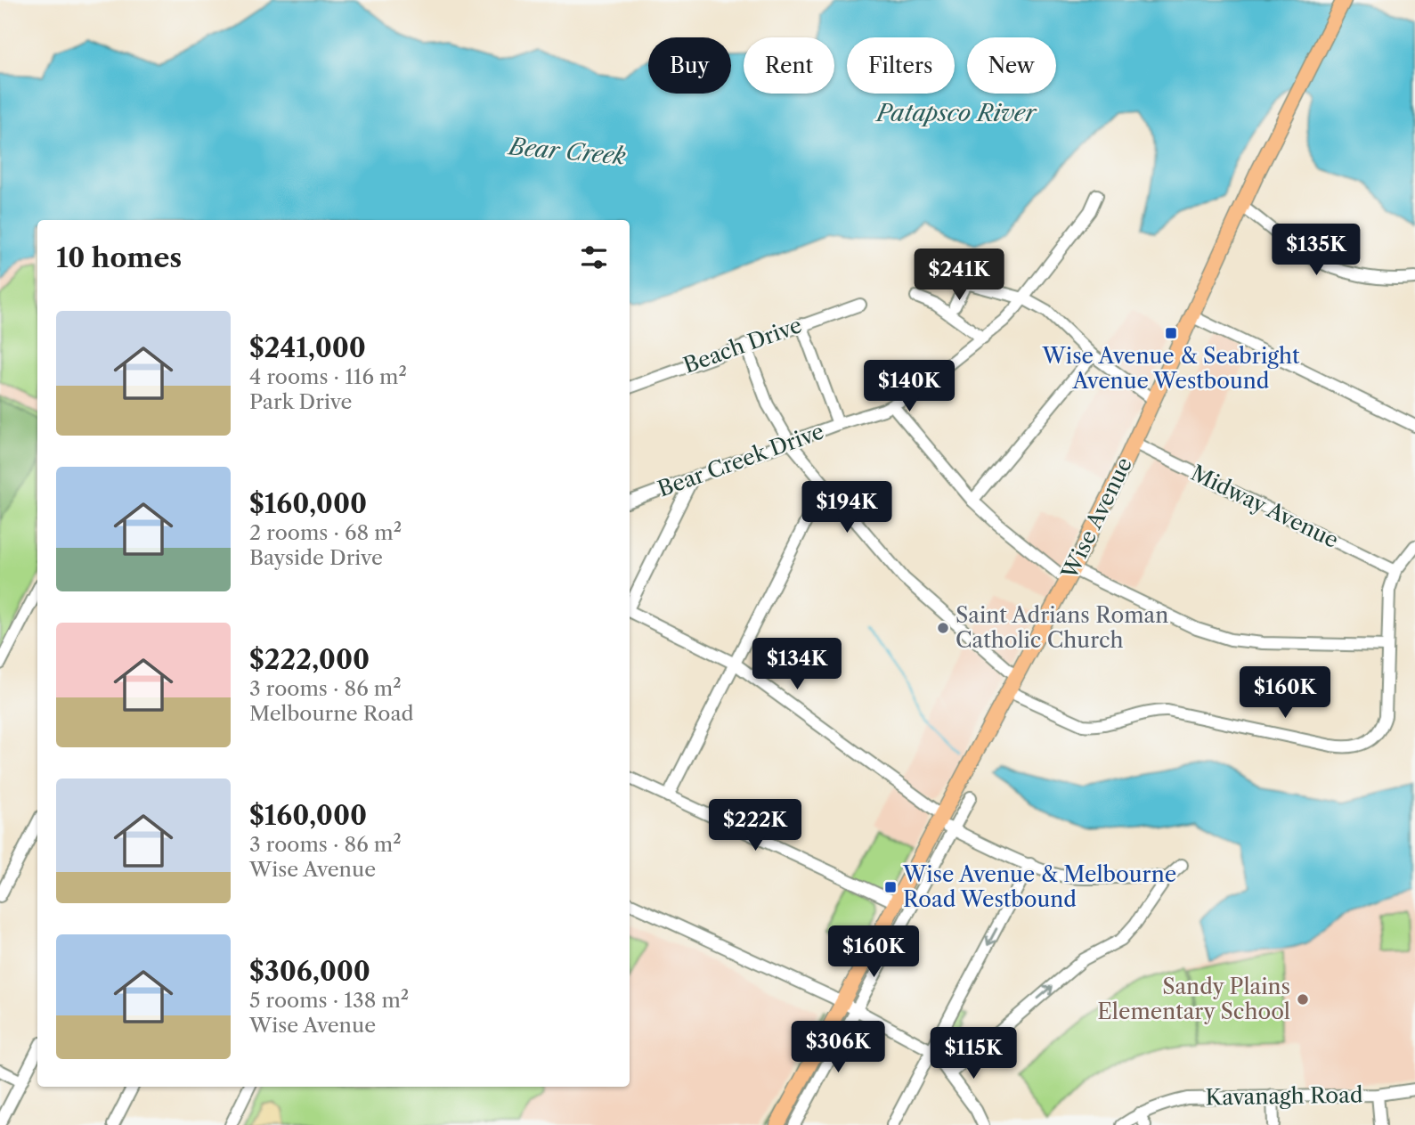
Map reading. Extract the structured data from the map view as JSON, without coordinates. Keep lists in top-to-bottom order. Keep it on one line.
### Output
{"streets":{"main road":["Wise Avenue"],"street":["Beach Drive","Bear Creek Drive","Midway Avenue","Kavanagh Road"]},"crossings":[["Midway Avenue","Wise Avenue"]],"water":["Patapsco River","Bear Creek"],"places":{"transit":["Wise Avenue & Seabright Avenue Westbound","Wise Avenue & Melbourne Road Westbound"],"other":["Saint Adrians Roman Catholic Church","Sandy Plains Elementary School"]},"page":{"chip":["Buy","Rent","Filters","New"],"heading":"10 homes","price":["$135K","$241K","$140K","$194K","$134K","$160K","$222K","$160K","$306K","$115K"],"list":[{"name":"$241,000","note":"4 rooms · 116 m² · Park Drive"},{"name":"$160,000","note":"2 rooms · 68 m² · Bayside Drive"},{"name":"$222,000","note":"3 rooms · 86 m² · Melbourne Road"},{"name":"$160,000","note":"3 rooms · 86 m² · Wise Avenue"},{"name":"$306,000","note":"5 rooms · 138 m² · Wise Avenue"}]}}
